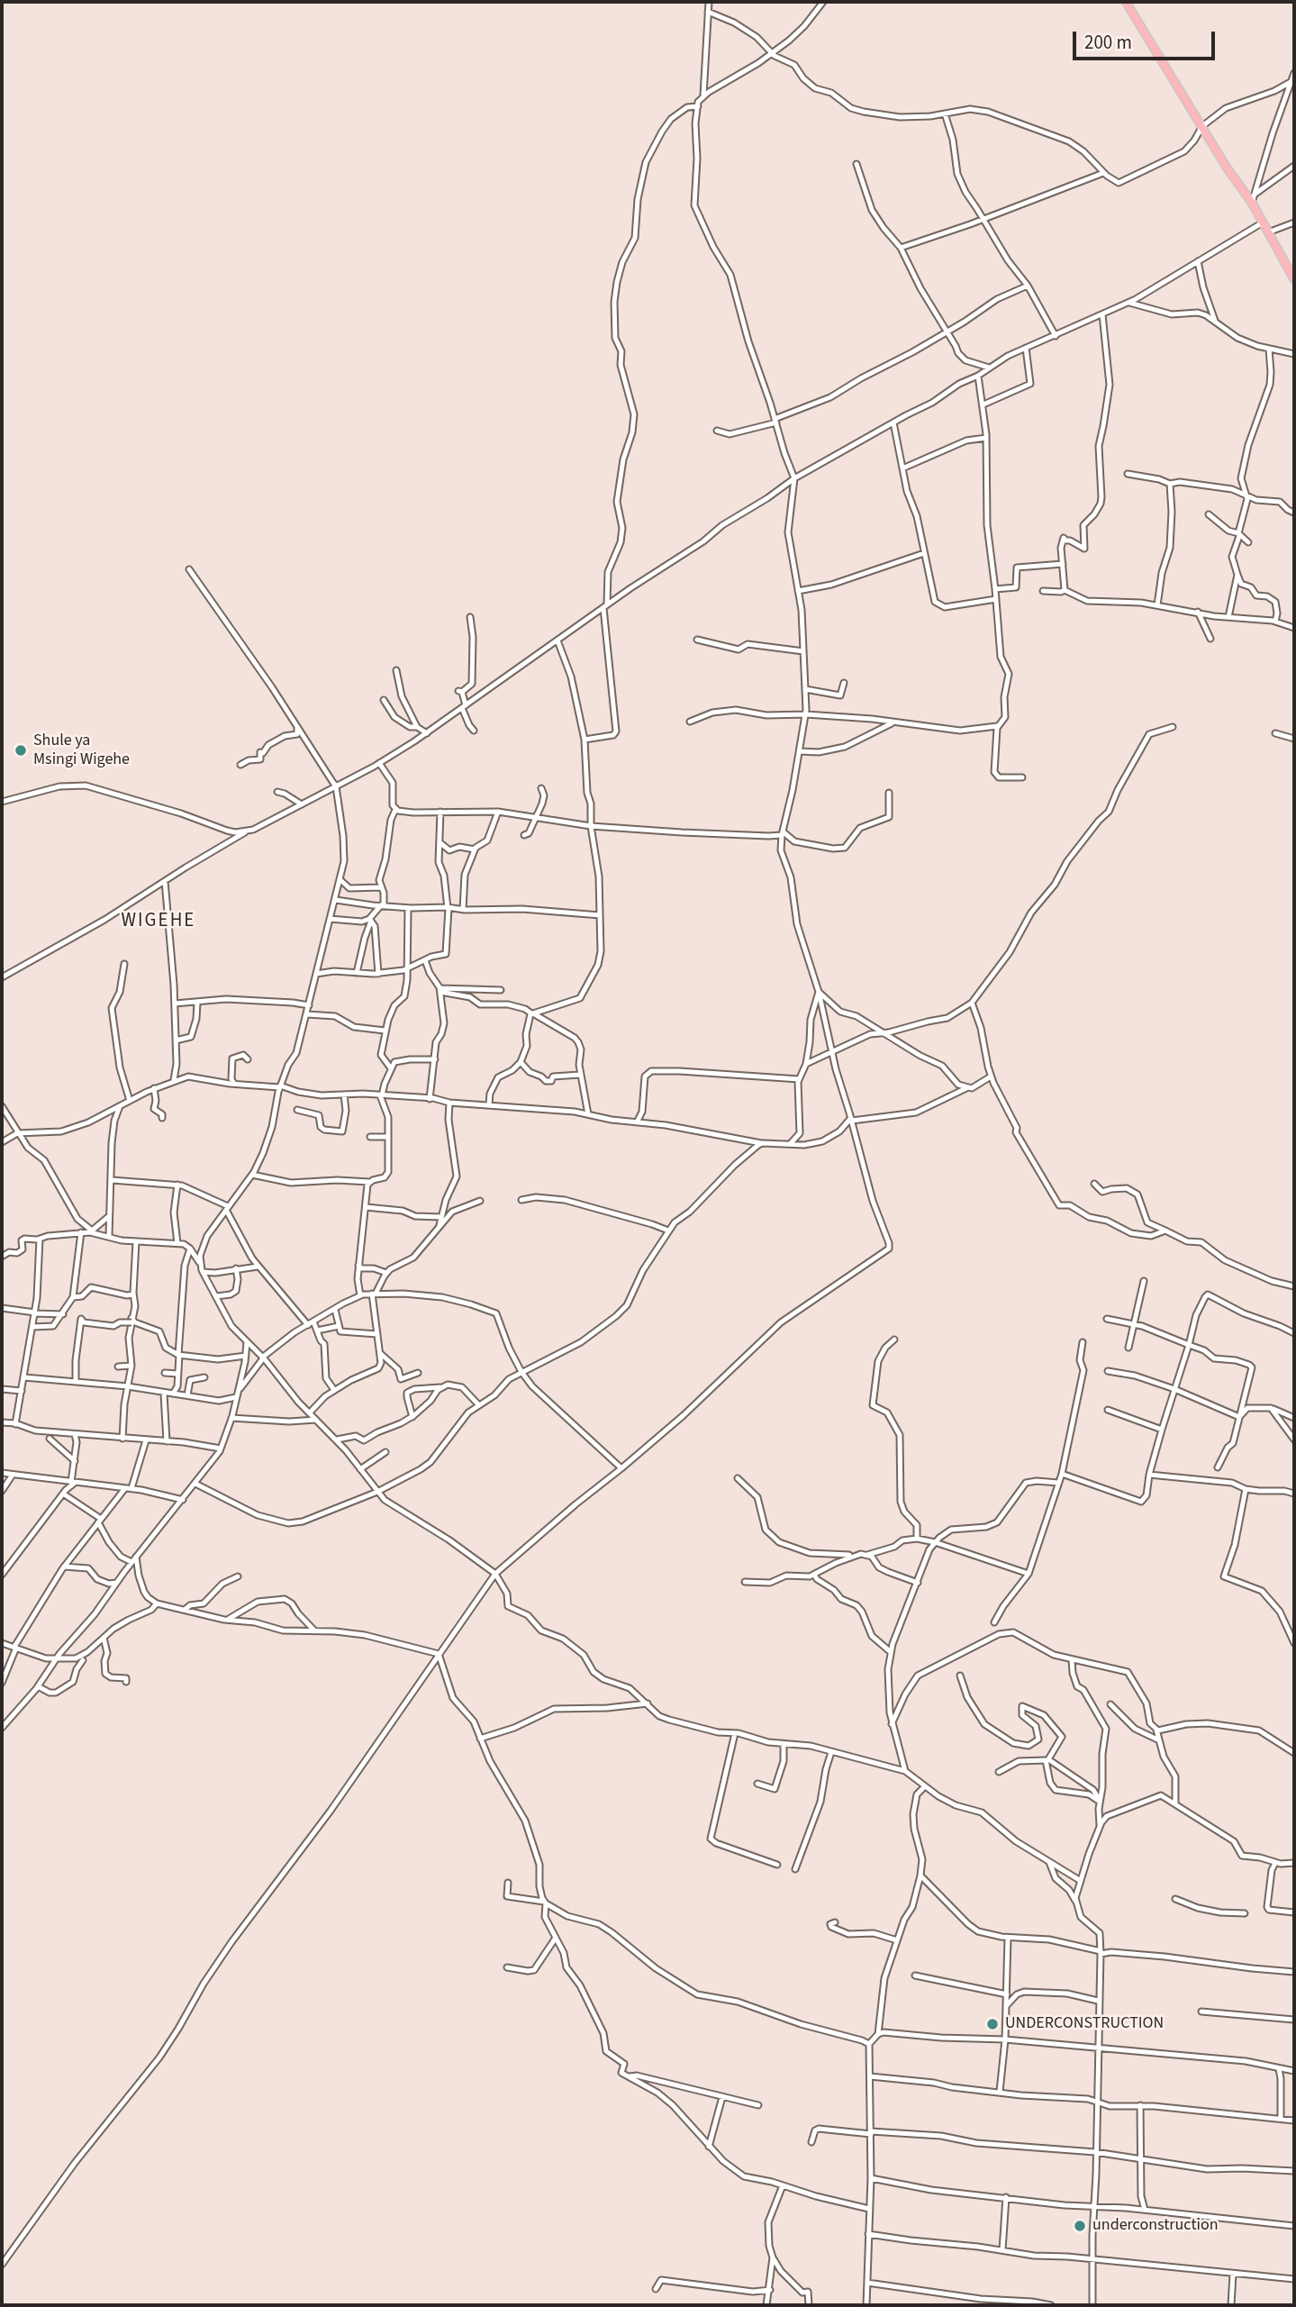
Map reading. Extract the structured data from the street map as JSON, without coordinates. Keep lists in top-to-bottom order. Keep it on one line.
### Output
{"districts":["WIGEHE"],"places":["Shule ya Msingi Wigehe","UNDERCONSTRUCTION","underconstruction"],"scale_bar":"200 m"}
